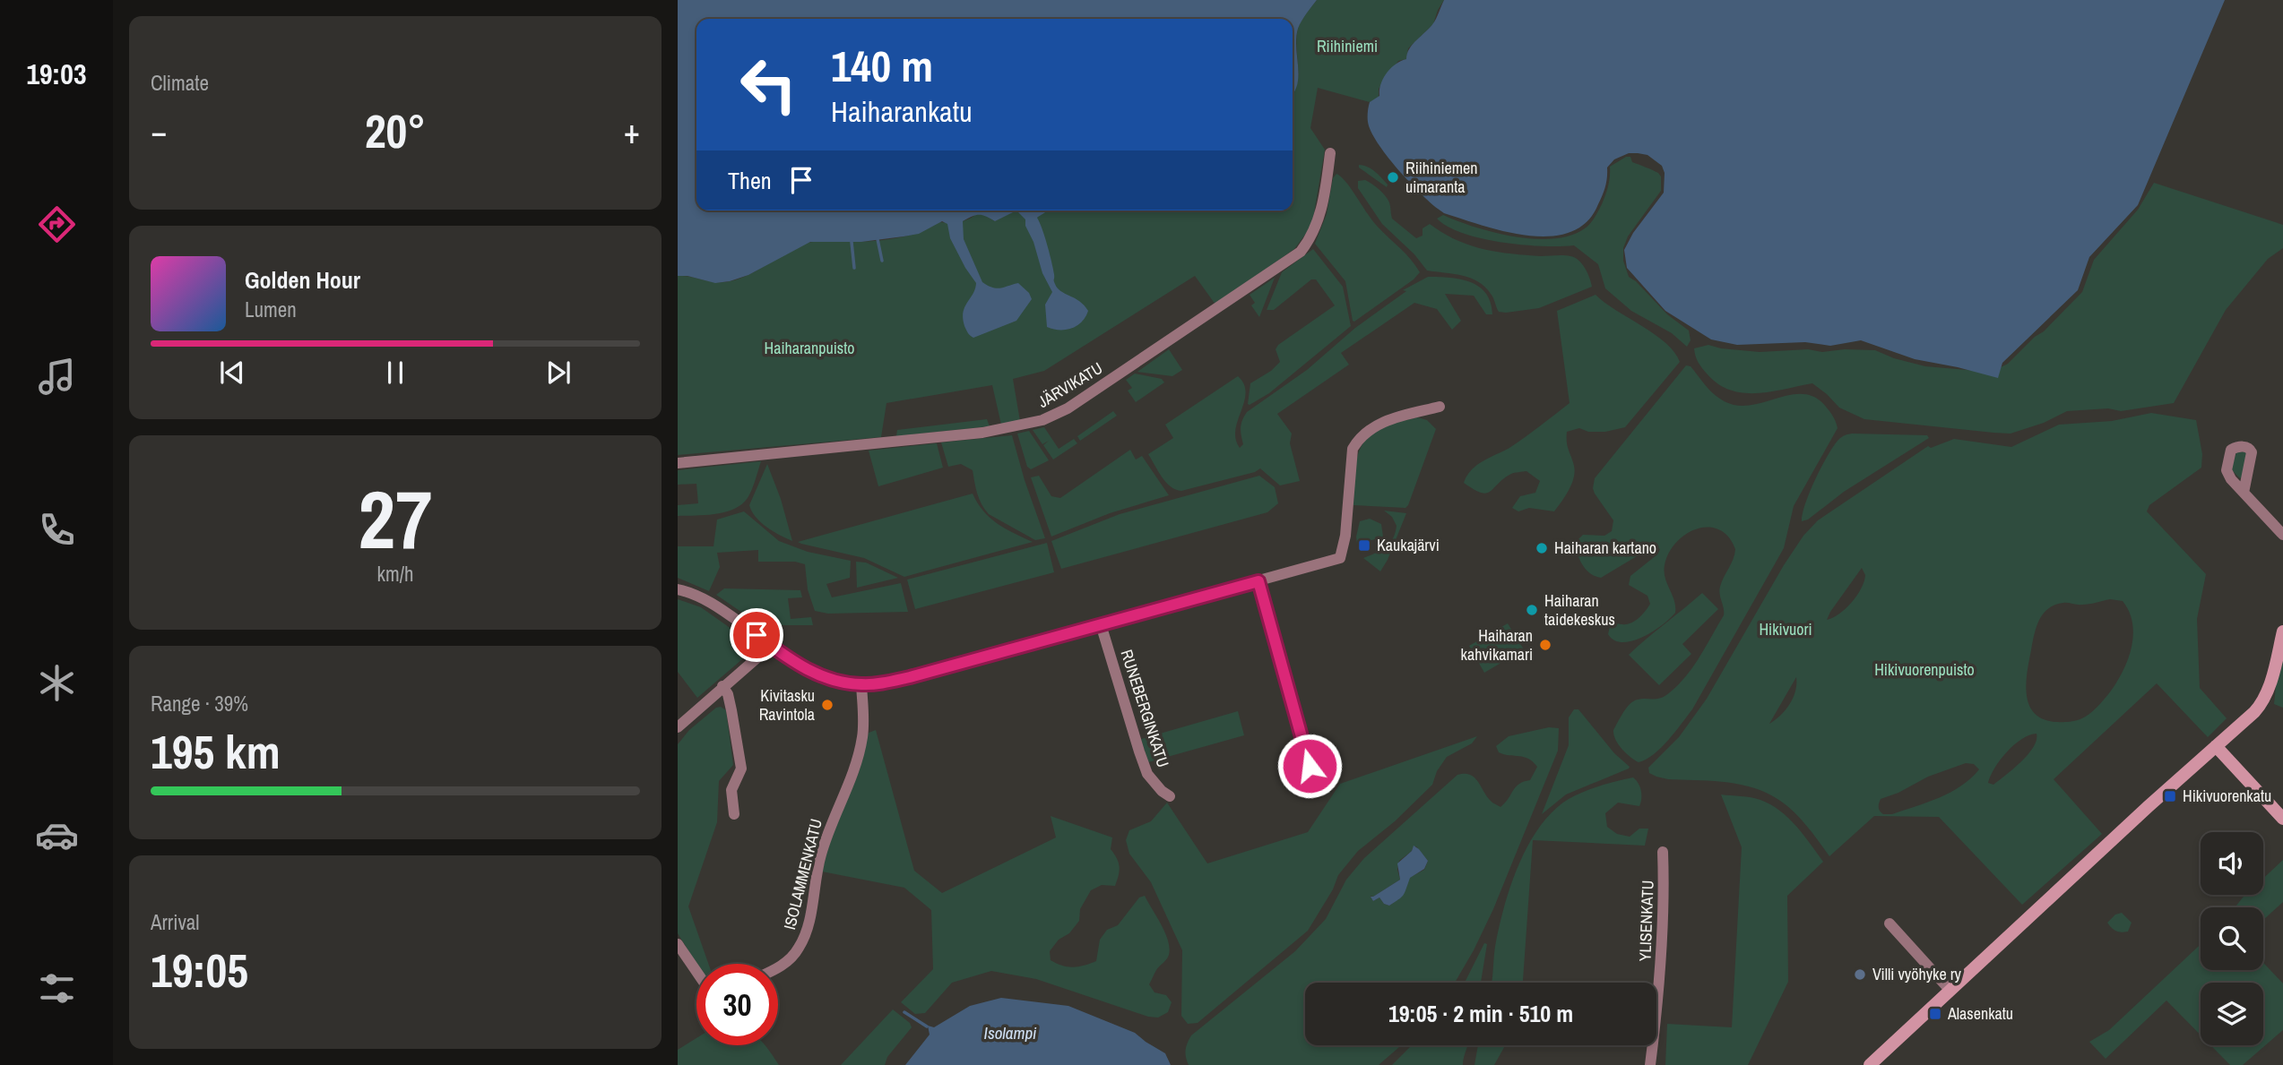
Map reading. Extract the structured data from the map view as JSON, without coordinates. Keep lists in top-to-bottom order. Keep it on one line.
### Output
{"streets":{"street":["JÄRVIKATU","RUNEBERGINKATU","ISOLAMMENKATU","YLISENKATU"]},"water":["Isolampi"],"parks":["Riihiniemi","Haiharanpuisto","Hikivuori","Hikivuorenpuisto"],"places":{"other":["Riihiniemen uimaranta","Haiharan kartano","Haiharan taidekeskus","Haiharan kahvikamari","Kivitasku Ravintola","Villi vyöhyke ry"],"transit":["Kaukajärvi","Hikivuorenkatu","Alasenkatu"]},"page":{"tabs":"19:03","tile":["Climate",["27","km/h"],["Range · 39%","195 km"],["Arrival","19:05"]],"turn":["140 m","Haiharankatu"],"heat":["−","20°","+"],"then":"Then","song":["Golden Hour","Lumen"],"limit":"30","trip":"19:05 · 2 min · 510 m"}}
